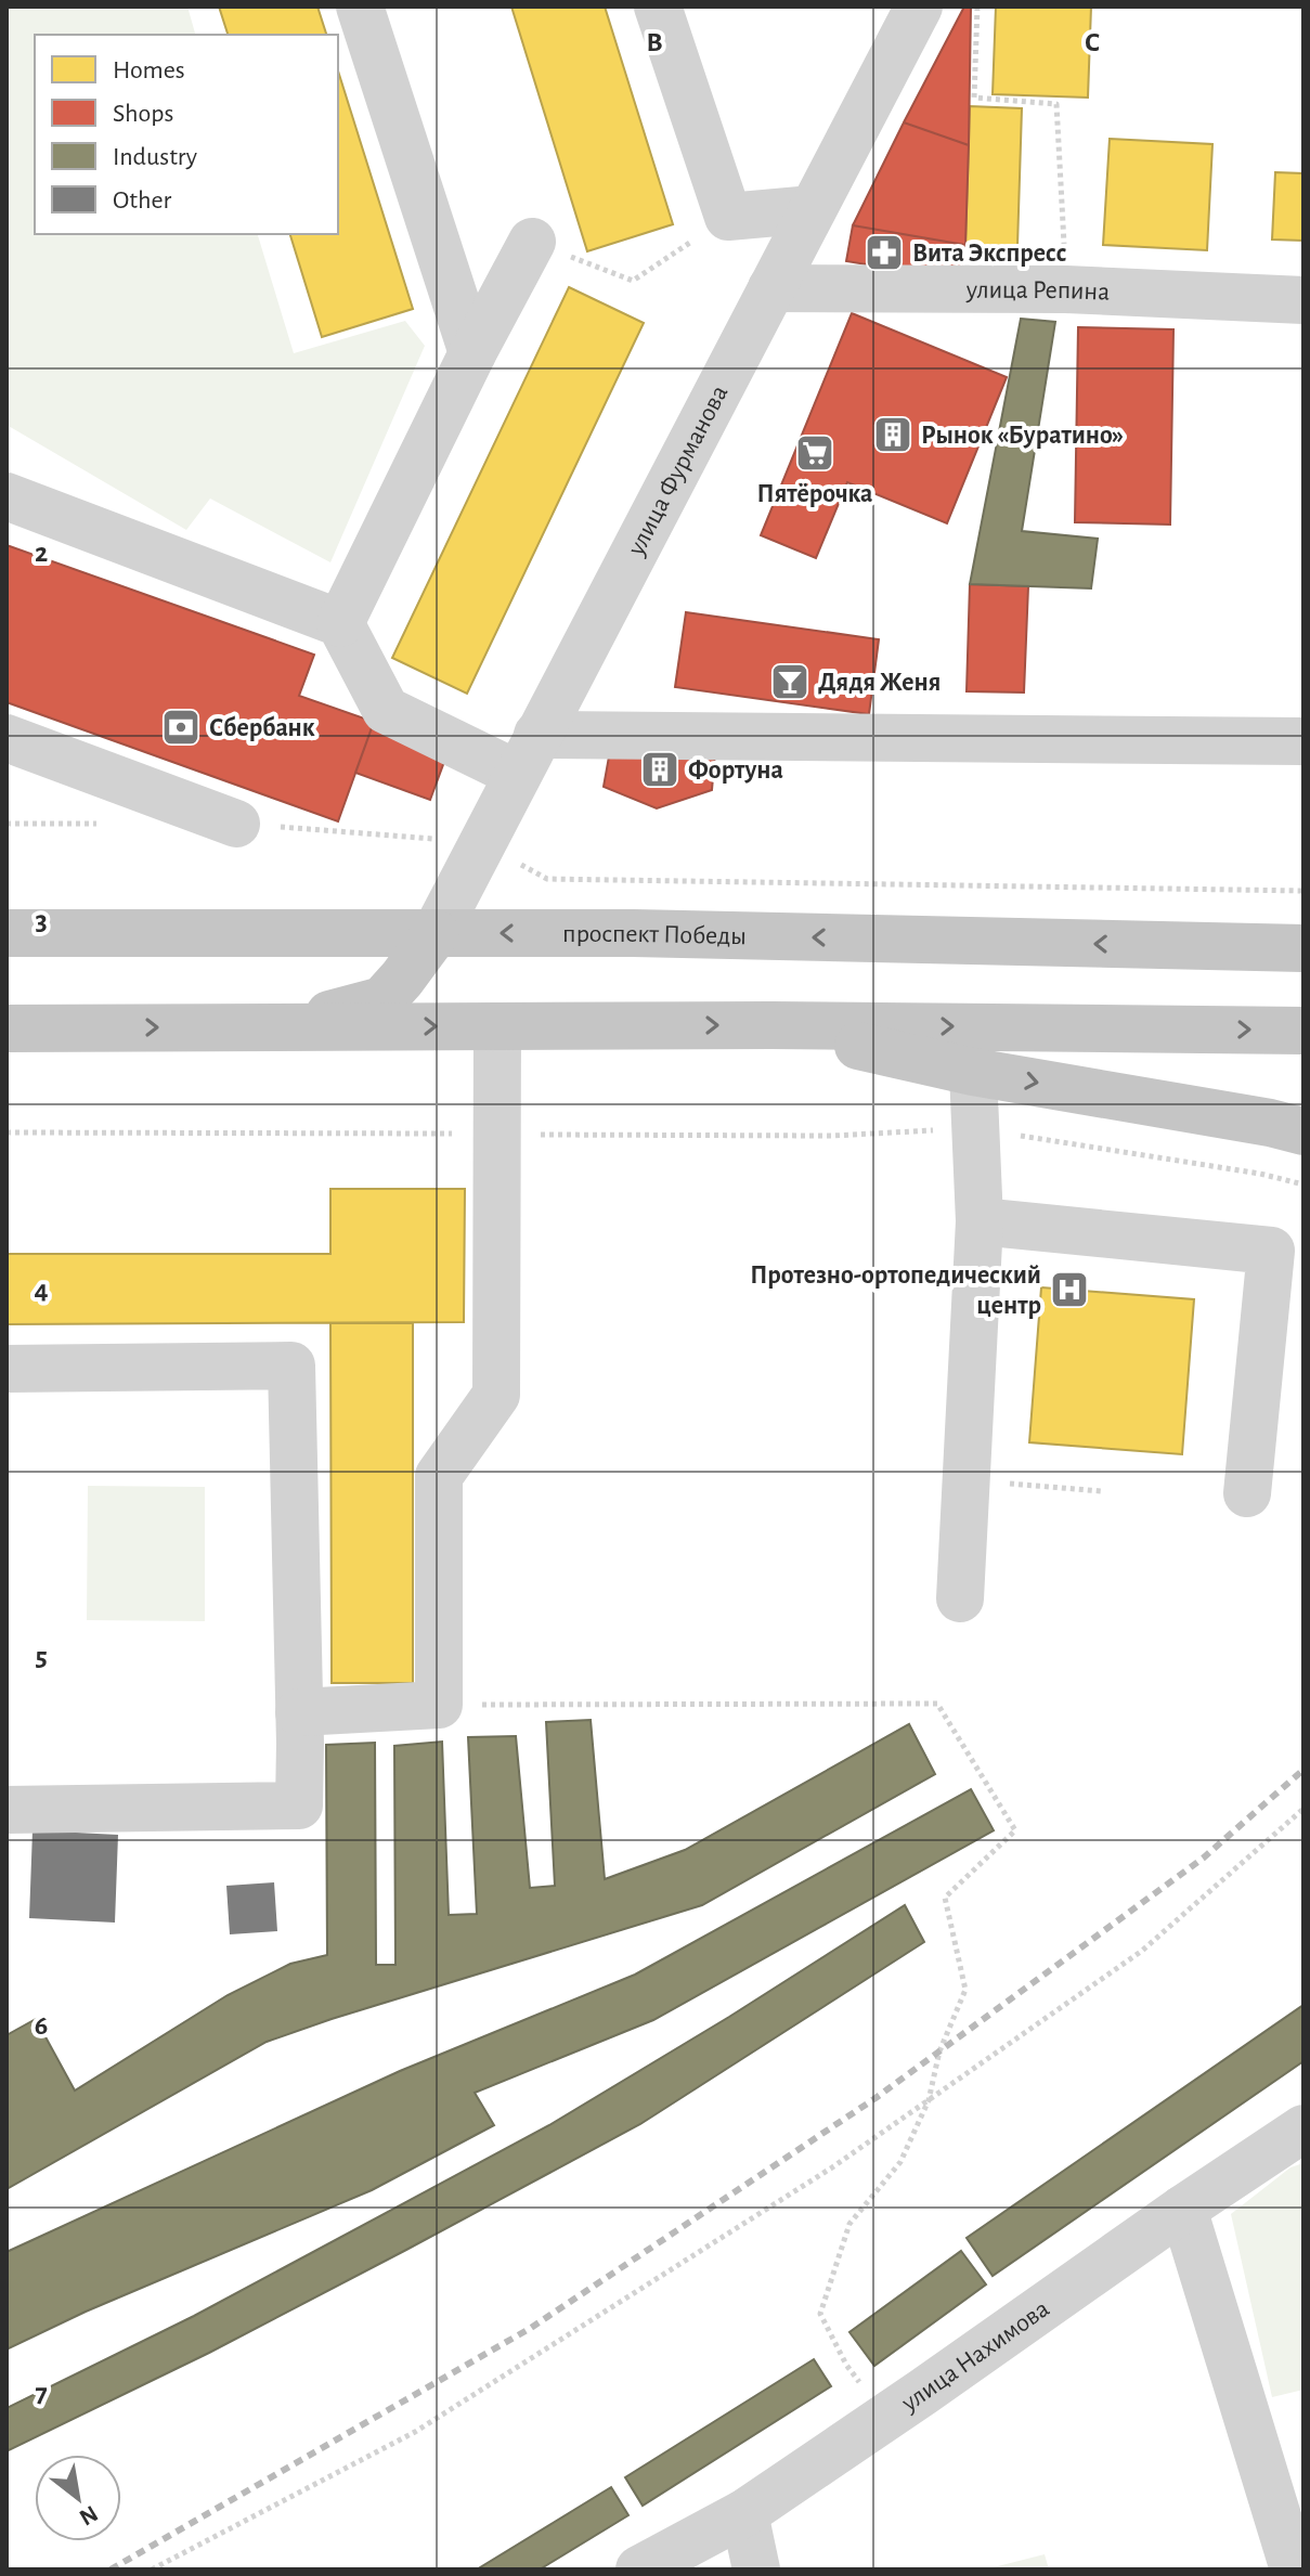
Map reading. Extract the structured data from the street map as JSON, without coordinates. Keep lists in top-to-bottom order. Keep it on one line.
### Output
{"streets":{"main road":["проспект Победы"],"street":["улица Репина","улица Фурманова","улица Нахимова"]},"crossings":[["улица Репина","улица Фурманова"],["улица Фурманова","проспект Победы"]],"places":{"pharmacy":["Вита Экспресс"],"building":["Рынок «Буратино»","Фортуна"],"supermarket":["Пятёрочка"],"bar":["Дядя Женя"],"bank":["Сбербанк"],"hospital":["Протезно-ортопедический центр"]},"legend":["Homes","Shops","Industry","Other"],"north":"bottom right","grid":{"columns":["B","C"],"rows":["2","3","4","5","6","7"]}}
